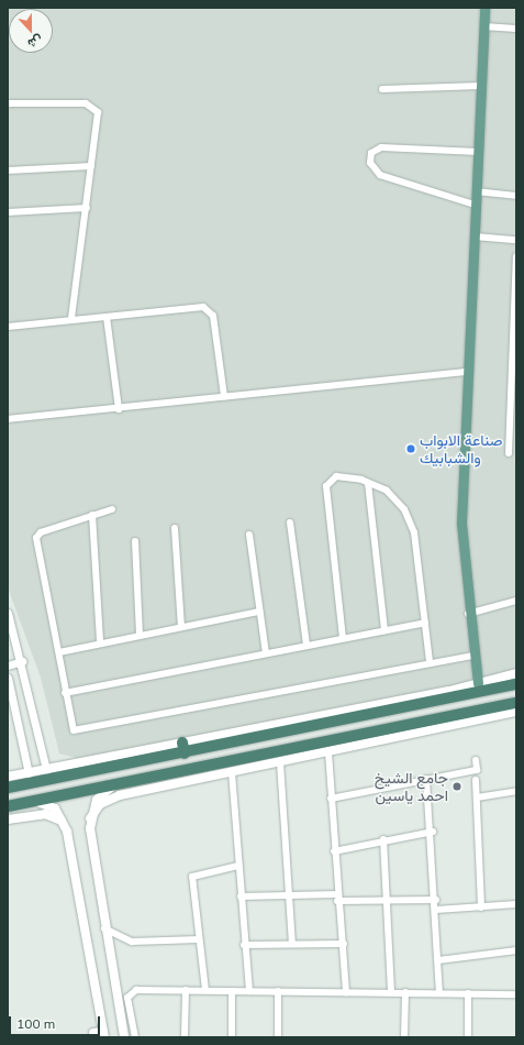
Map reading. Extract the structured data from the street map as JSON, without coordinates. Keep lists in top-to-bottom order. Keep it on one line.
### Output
{"places":["صناعة الابواب والشبابيك","جامع الشيخ احمد ياسين"],"scale_bar":"100 m","north":"bottom"}
